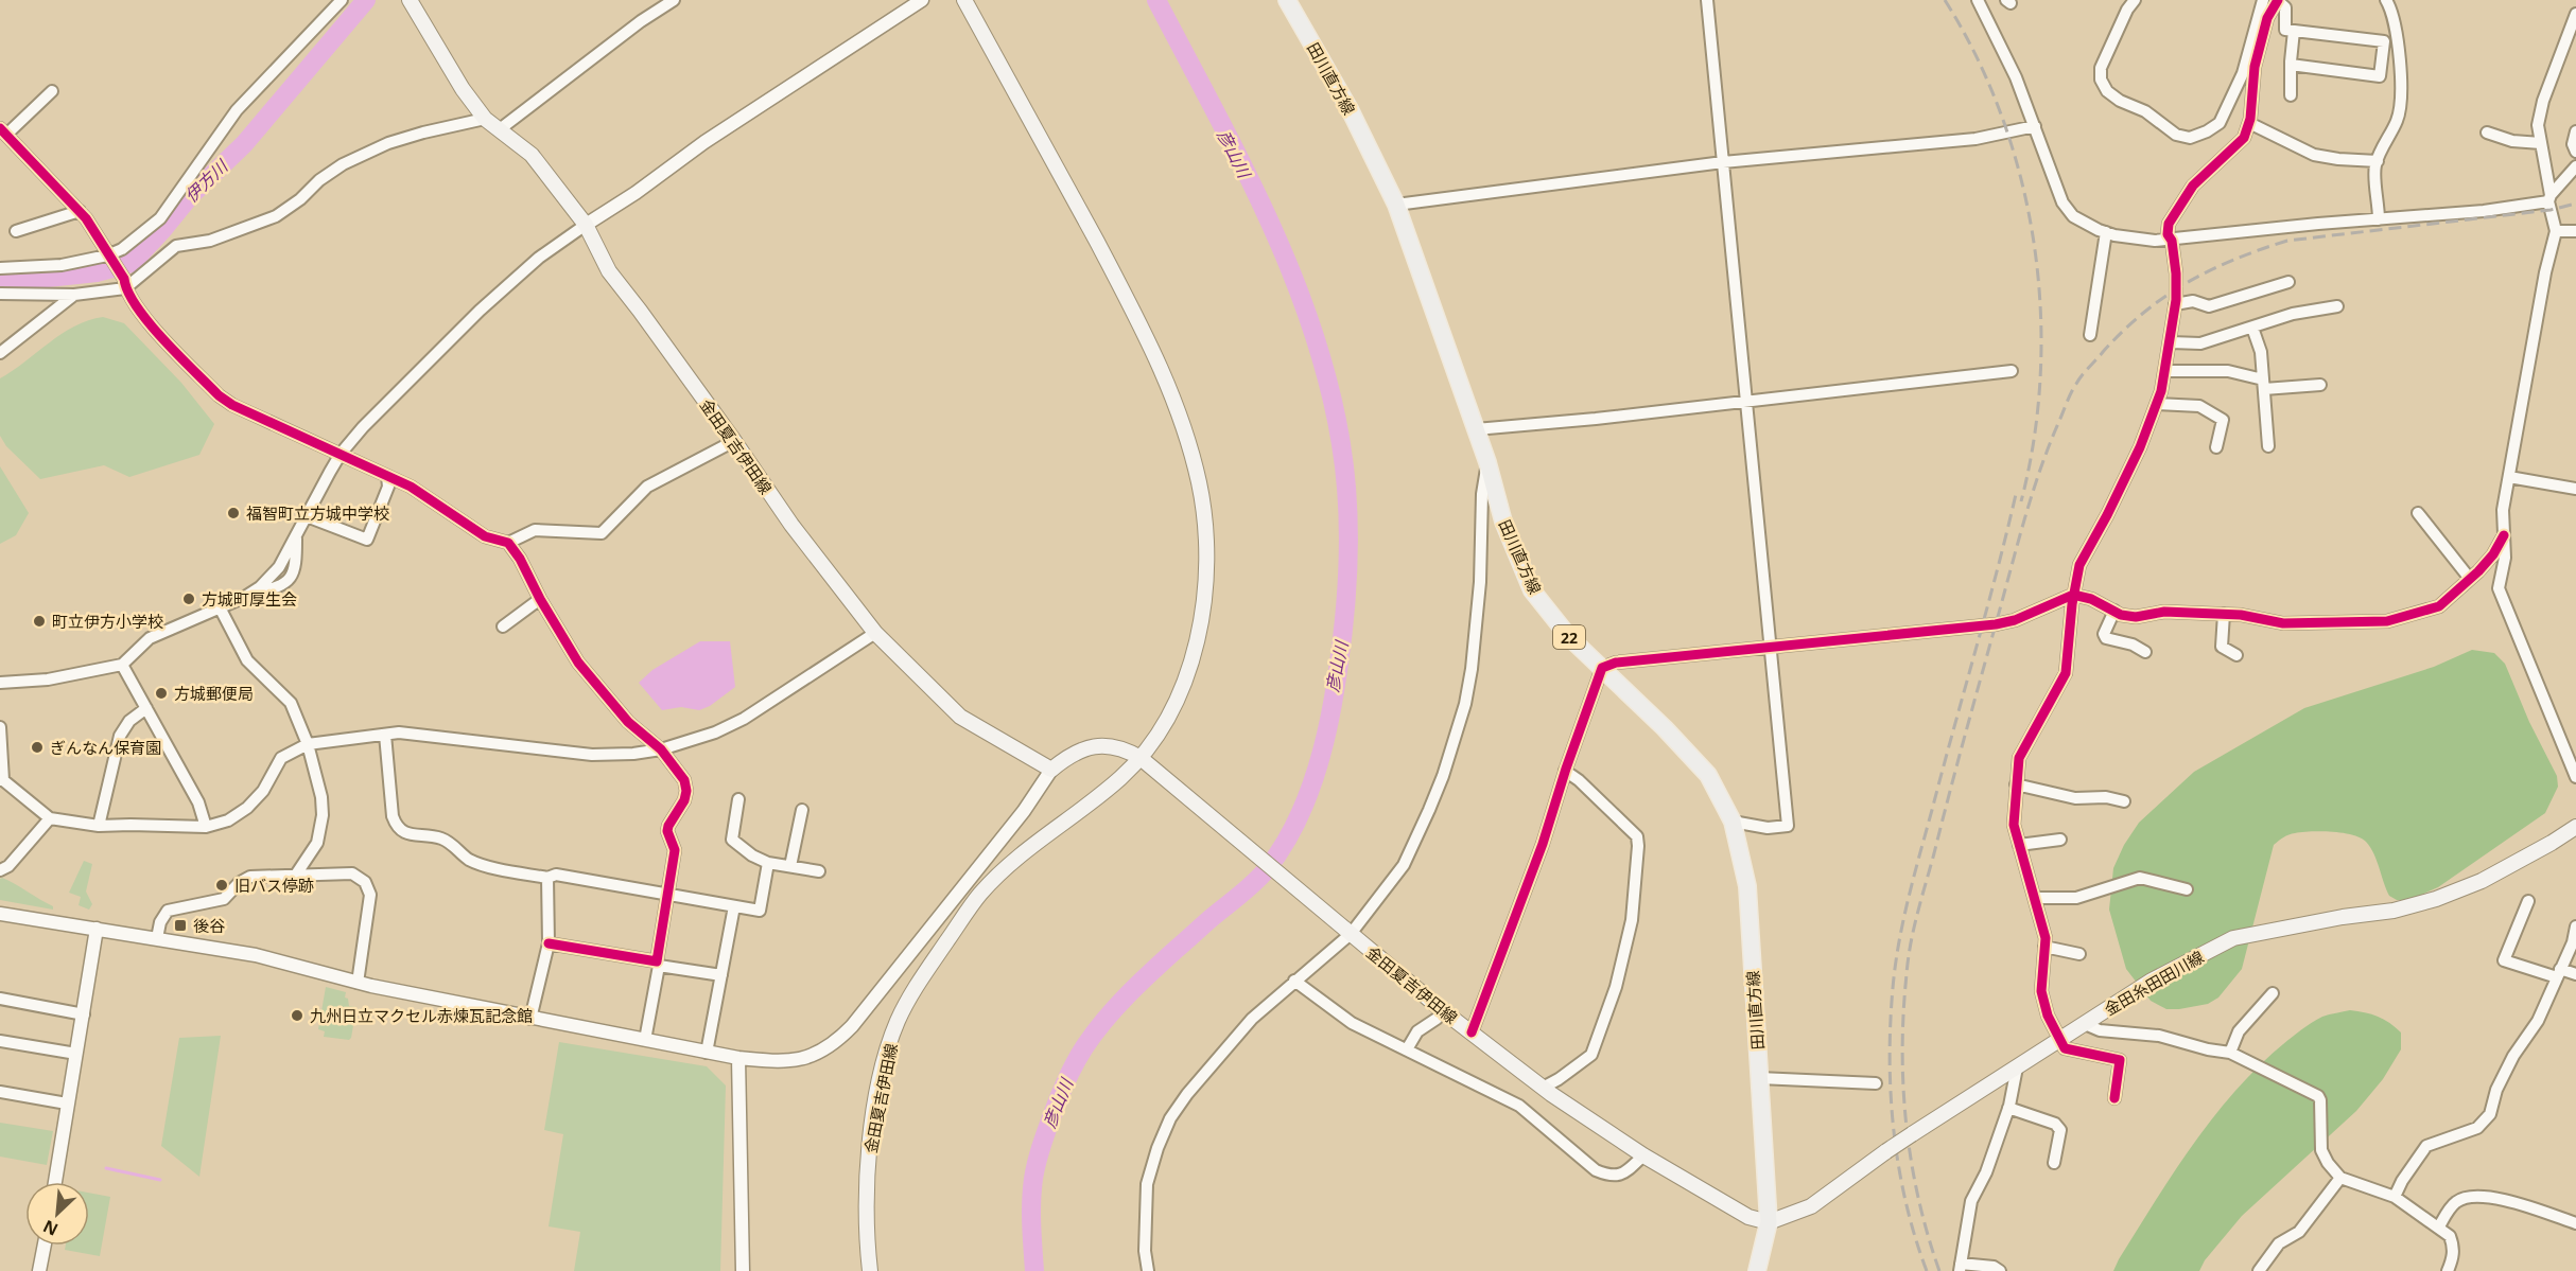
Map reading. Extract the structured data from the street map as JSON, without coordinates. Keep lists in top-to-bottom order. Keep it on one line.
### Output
{"streets":{"main road":["田川直方線","金田夏吉伊田線","22","金田糸田田川線"]},"crossings":[["田川直方線","金田夏吉伊田線"],["田川直方線","金田糸田田川線"],["金田夏吉伊田線","金田糸田田川線"]],"water":["彦山川","伊方川"],"places":{"other":["福智町立方城中学校","方城町厚生会","町立伊方小学校","方城郵便局","ぎんなん保育園","旧バス停跡","九州日立マクセル赤煉瓦記念館"],"transit":["後谷"]},"north":"bottom left"}
